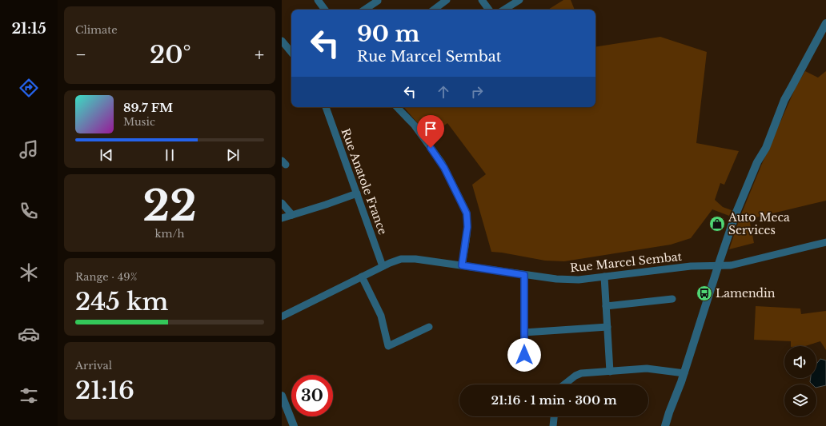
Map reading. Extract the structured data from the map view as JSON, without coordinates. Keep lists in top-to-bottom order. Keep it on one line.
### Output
{"streets":{"street":["Rue Anatole France","Rue Marcel Sembat"]},"crossings":[["Rue Anatole France","Rue Marcel Sembat"]],"places":{"shop":["Auto Meca Services"],"bus stop":["Lamendin"]},"page":{"tabs":"21:15","tile":["Climate",["22","km/h"],["Range · 49%","245 km"],["Arrival","21:16"]],"turn":["90 m","Rue Marcel Sembat"],"heat":["−","20°","+"],"song":["89.7 FM","Music"],"limit":"30","trip":"21:16 · 1 min · 300 m"}}
